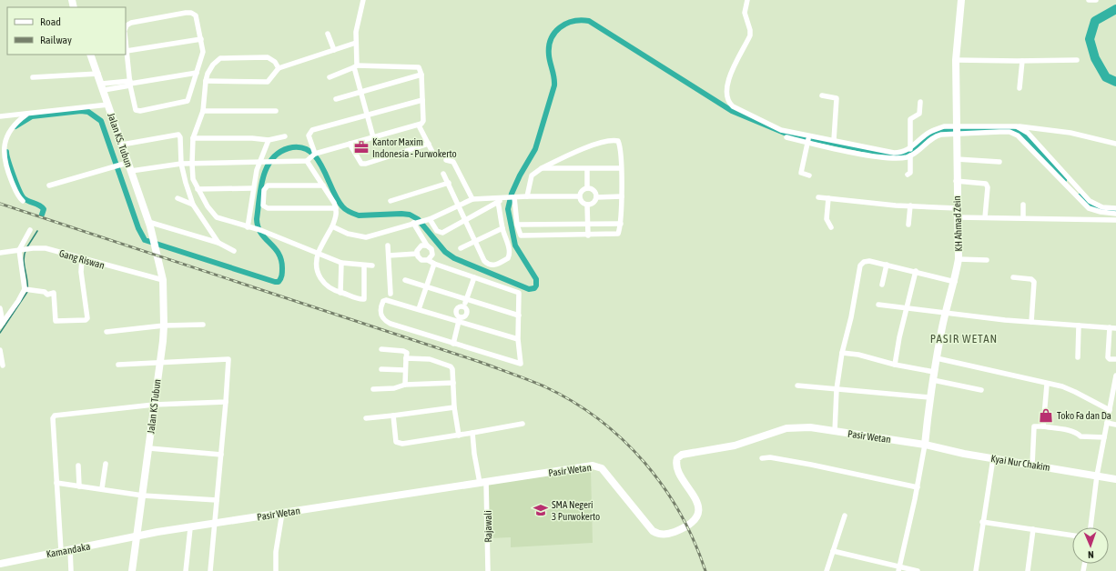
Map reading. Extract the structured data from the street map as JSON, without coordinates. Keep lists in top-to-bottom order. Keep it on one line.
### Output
{"streets":{"street":["Jalan KS. Tubun","KH Ahmad Zein","Gang Riswan","Jalan KS Tubun","Pasir Wetan","Kyai Nur Chakim","Rajawali","Kamandaka"]},"crossings":[["Jalan KS. Tubun","Gang Riswan"],["Jalan KS. Tubun","Jalan KS Tubun"],["KH Ahmad Zein","Pasir Wetan"],["KH Ahmad Zein","Kyai Nur Chakim"],["Gang Riswan","Jalan KS Tubun"],["Jalan KS Tubun","Pasir Wetan"],["Jalan KS Tubun","Kamandaka"],["Pasir Wetan","Kyai Nur Chakim"],["Pasir Wetan","Rajawali"],["Pasir Wetan","Kamandaka"]],"districts":["PASIR WETAN"],"places":{"office":["Kantor Maxim Indonesia - Purwokerto"],"shop":["Toko Fa dan Da"],"school or university":["SMA Negeri 3 Purwokerto"]},"legend":["Road","Railway"],"north":"bottom"}
